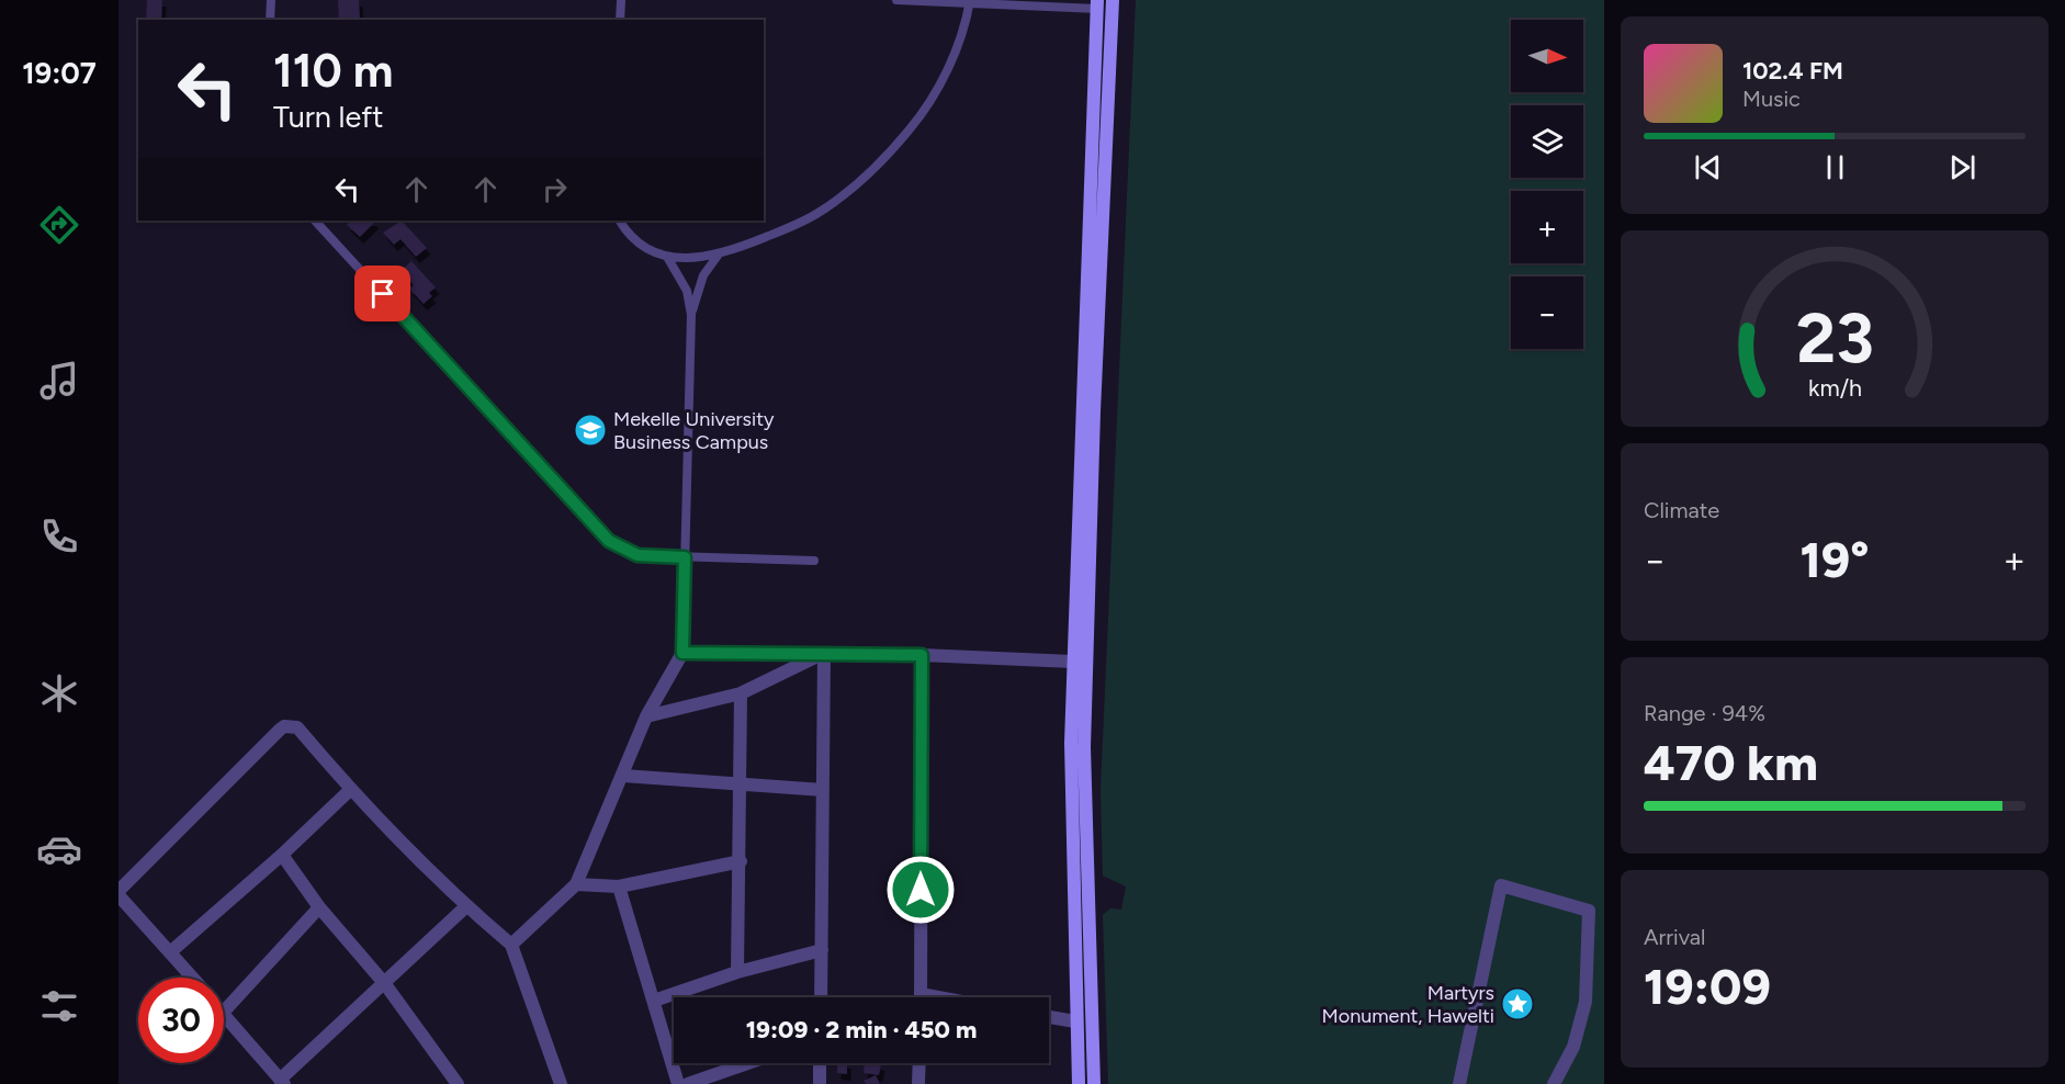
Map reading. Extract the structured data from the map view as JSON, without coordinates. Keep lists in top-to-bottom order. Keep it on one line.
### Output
{"places":{"school or university":["Mekelle University Business Campus"],"place":["Martyrs Monument, Hawelti"]},"north":"right","page":{"tabs":"19:07","map_buttons":["+","−"],"turn":["110 m","Turn left"],"song":["102.4 FM","Music"],"tile":["Climate",["Range · 94%","470 km"],["Arrival","19:09"]],"heat":["−","19°","+"],"limit":"30","trip":"19:09 · 2 min · 450 m","gauge":["23","km/h"]}}
